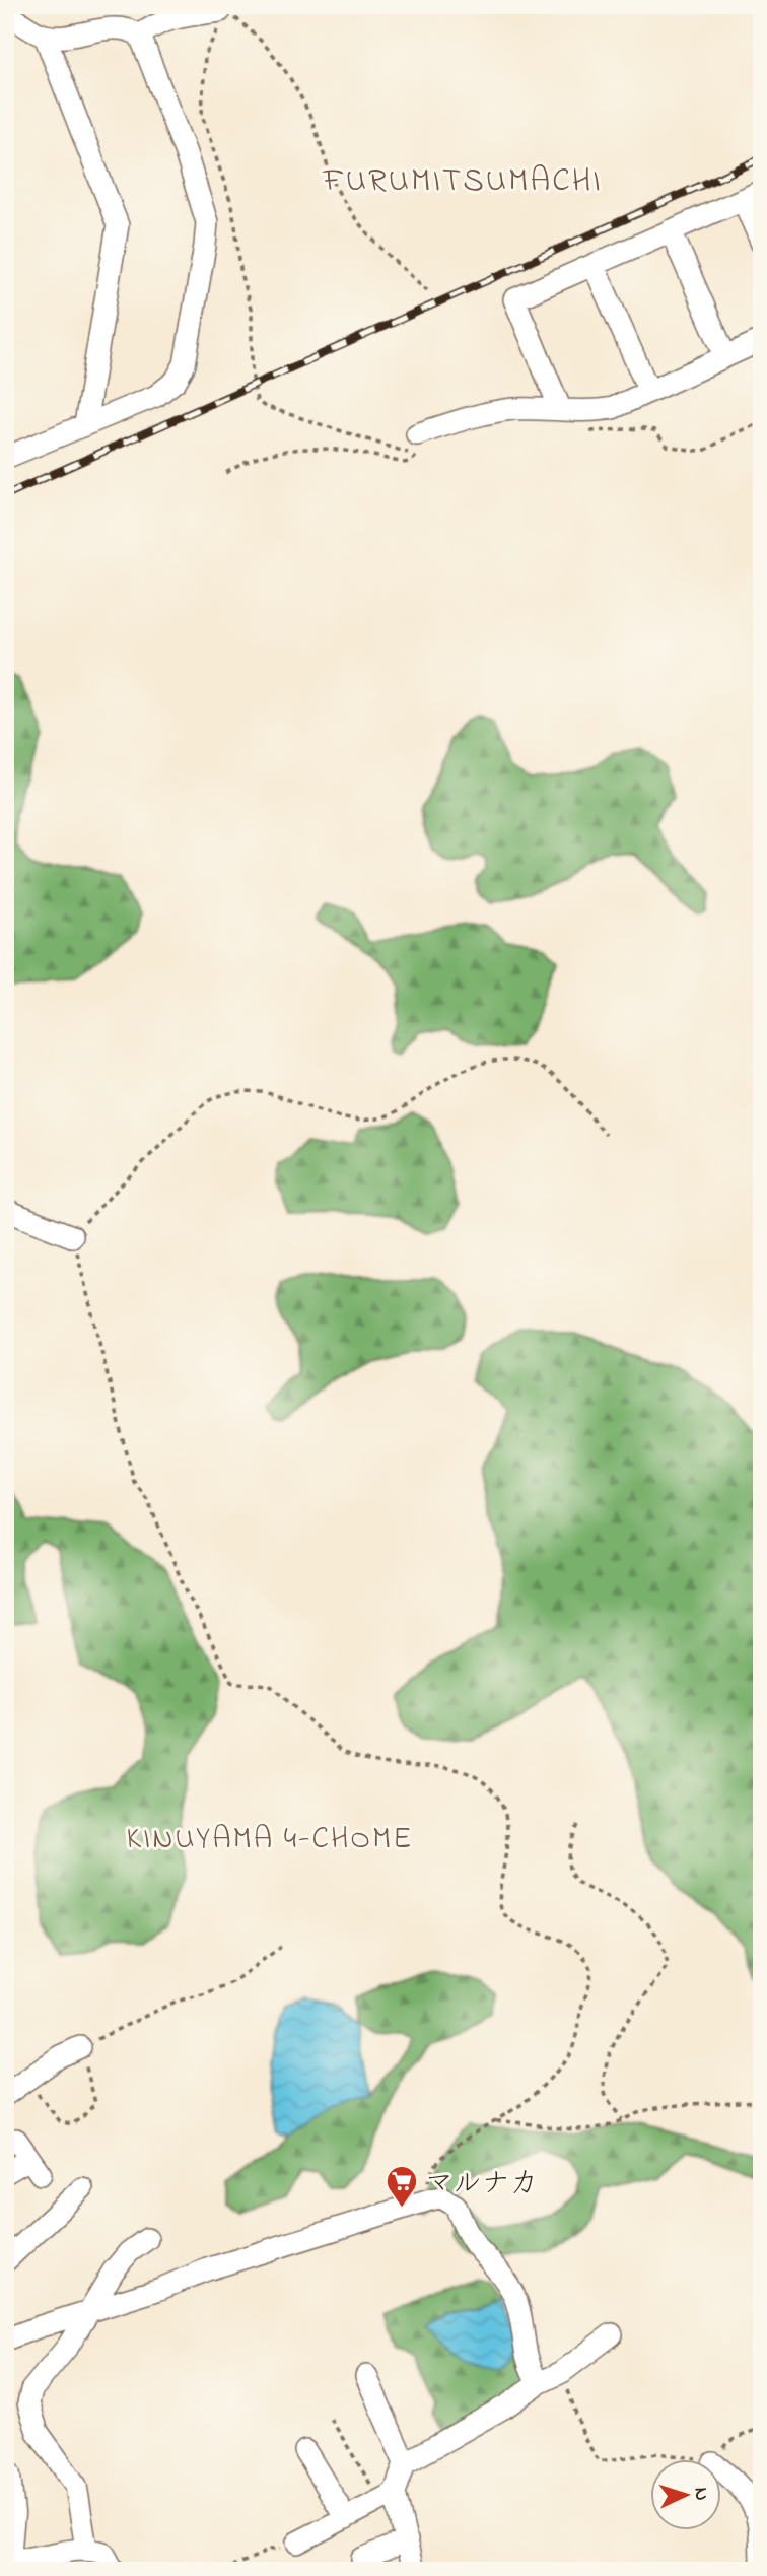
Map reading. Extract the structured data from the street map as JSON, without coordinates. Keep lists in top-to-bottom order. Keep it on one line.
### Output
{"districts":["FURUMITSUMACHI","KINUYAMA 4-CHOME"],"places":{"supermarket":["マルナカ"]},"north":"right"}
